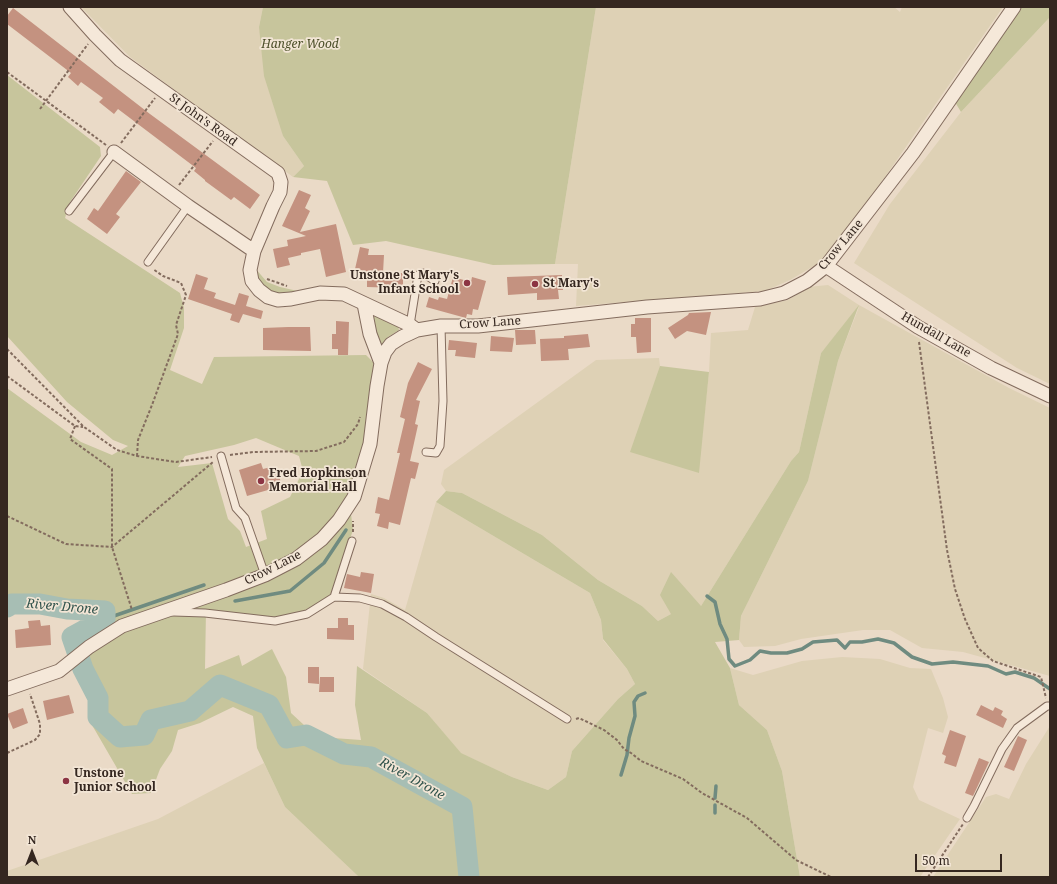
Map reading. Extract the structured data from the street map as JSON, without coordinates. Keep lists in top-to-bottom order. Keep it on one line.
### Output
{"streets":{"street":["St John's Road","Crow Lane","Hundall Lane"]},"crossings":[["St John's Road","Crow Lane"],["Crow Lane","Hundall Lane"]],"water":["River Drone"],"parks":["Hanger Wood"],"places":["Unstone St Mary's Infant School","St Mary's","Fred Hopkinson Memorial Hall","Unstone Junior School"],"scale_bar":"50 m","north":"top"}
